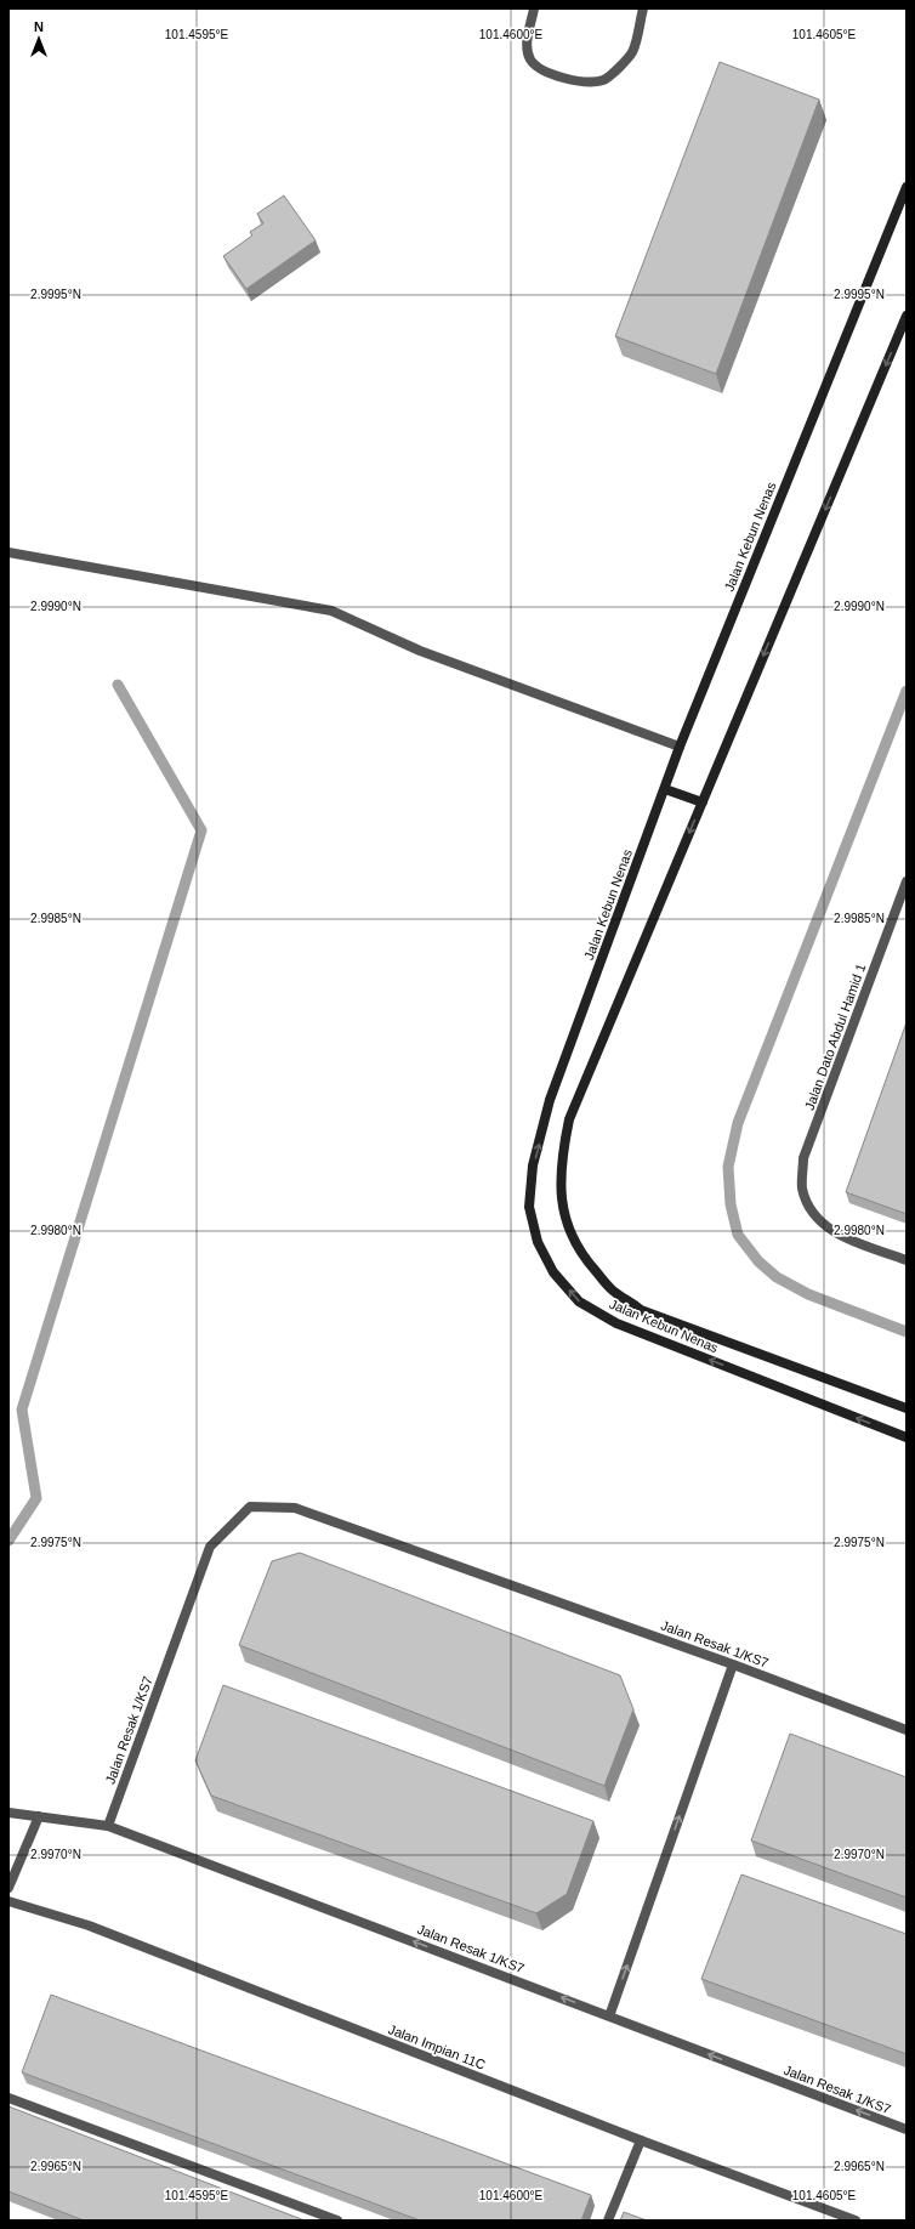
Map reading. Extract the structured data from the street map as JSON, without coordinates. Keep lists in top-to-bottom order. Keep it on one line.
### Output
{"streets":{"street":["Jalan Kebun Nenas","Jalan Dato Abdul Hamid 1","Jalan Resak 1/KS7","Jalan Impian 11C"]},"one_way":["Jalan Resak 1/KS7"],"north":"top","coordinates":["101.4595°E","101.4600°E","101.4605°E","2.9995°N","2.9990°N","2.9985°N","2.9980°N","2.9975°N","2.9970°N","2.9965°N"]}
